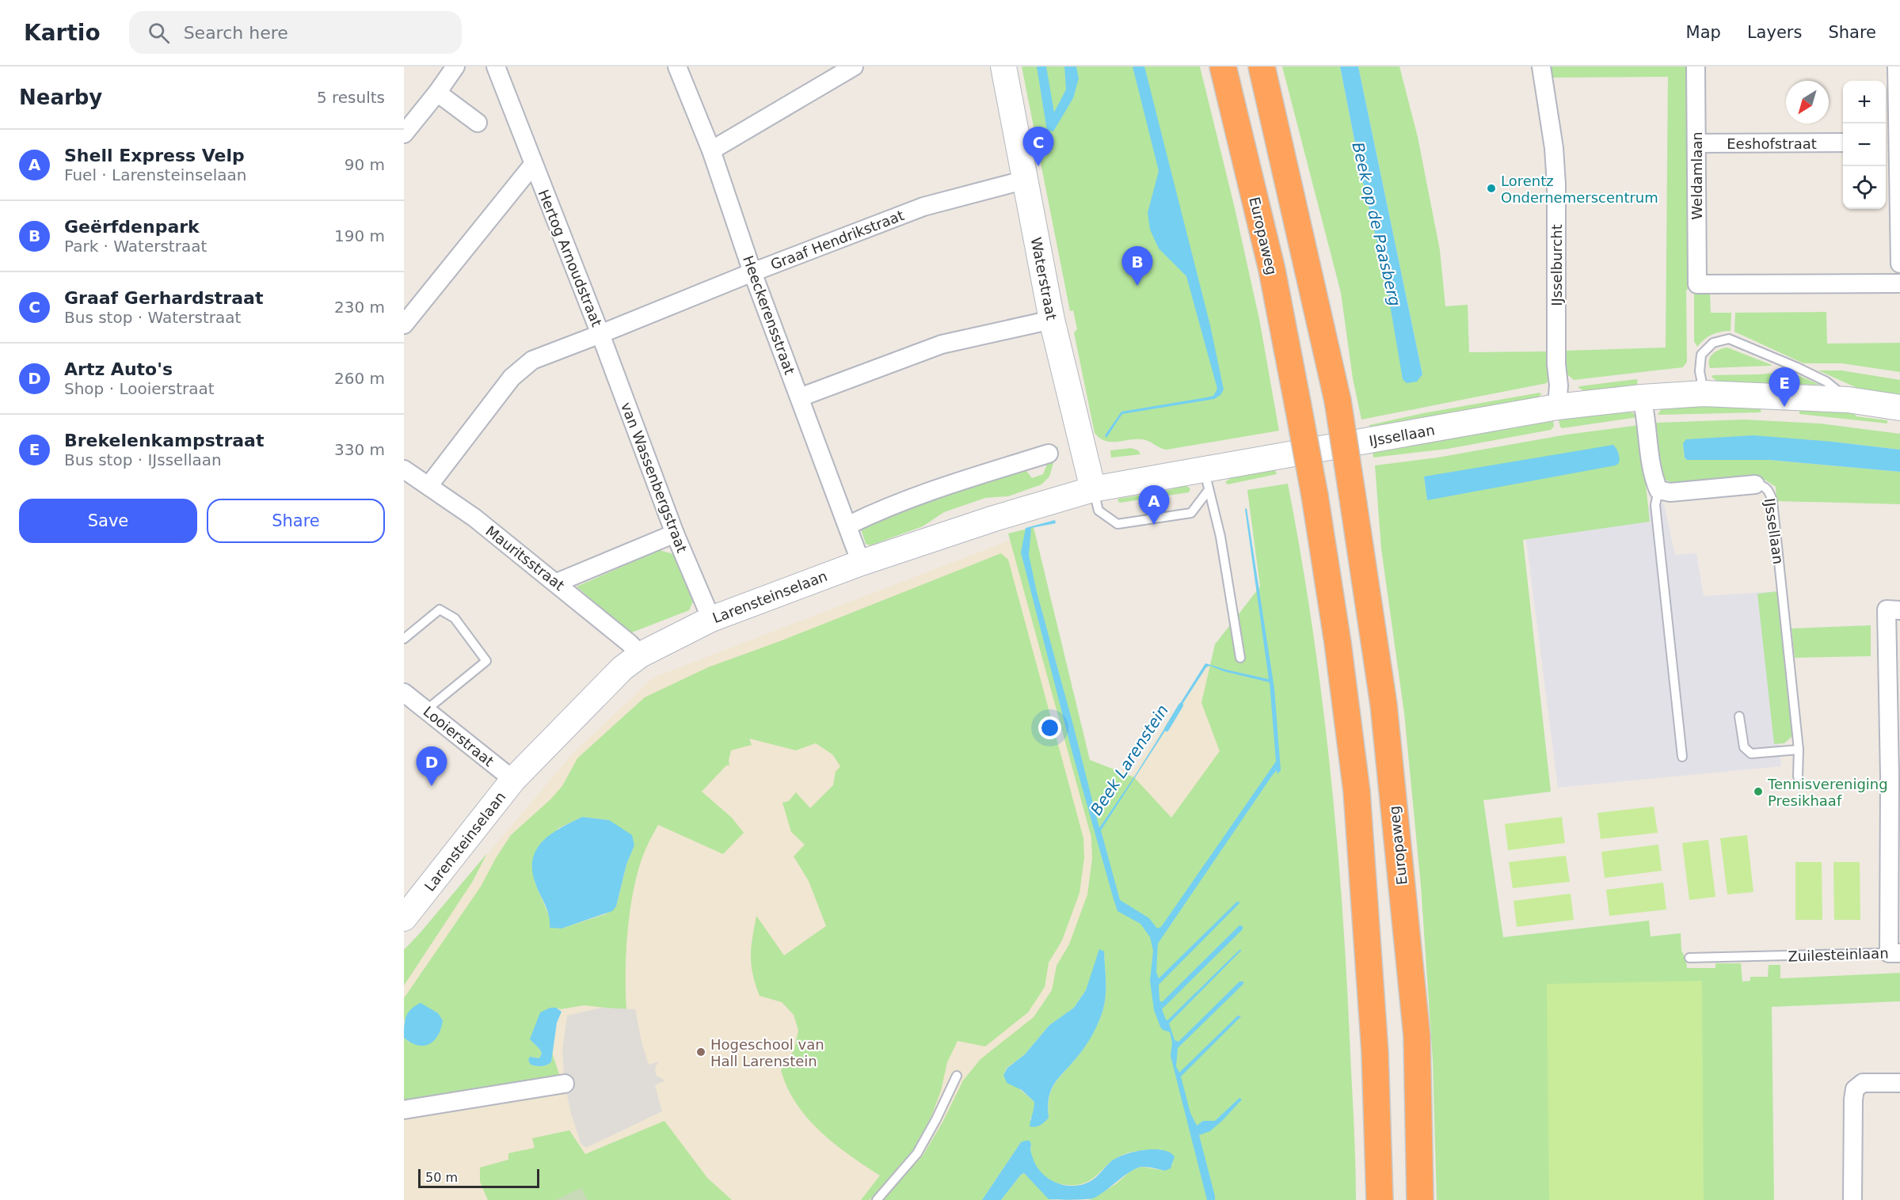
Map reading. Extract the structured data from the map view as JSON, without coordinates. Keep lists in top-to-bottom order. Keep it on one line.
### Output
{"streets":{"highway":["Europaweg"],"main road":["Waterstraat","IJssellaan","Larensteinselaan"],"street":["Eeshofstraat","Weldamlaan","Graaf Hendrikstraat","Hertog Arnoudstraat","IJsselburcht","Heeckerensstraat","van Wassenbergstraat","Mauritsstraat","Looierstraat"],"lane":["Zuilesteinlaan"]},"crossings":[["Eeshofstraat","Weldamlaan"],["Graaf Hendrikstraat","Hertog Arnoudstraat"],["Graaf Hendrikstraat","Waterstraat"],["Graaf Hendrikstraat","Heeckerensstraat"],["Graaf Hendrikstraat","van Wassenbergstraat"],["Hertog Arnoudstraat","van Wassenbergstraat"],["Hertog Arnoudstraat","Mauritsstraat"],["IJsselburcht","IJssellaan"],["Waterstraat","Larensteinselaan"],["Heeckerensstraat","Larensteinselaan"],["IJssellaan","Larensteinselaan"],["van Wassenbergstraat","Larensteinselaan"],["Mauritsstraat","Larensteinselaan"],["Larensteinselaan","Looierstraat"]],"water":["Beek op de Paasberg","Beek Larenstein"],"places":["Lorentz Ondernemerscentrum","Tennisvereniging Presikhaaf","Hogeschool van Hall Larenstein"],"scale_bar":"50 m","north":"bottom left","page":{"header":"Kartio","search":"Search here","nav":["Map","Layers","Share"],"heading":["Nearby","5 results"],"map_buttons":["+","−"],"pins":["C","B","E","A","D"],"list":[{"mark":"A","name":"Shell Express Velp","note":"Fuel · Larensteinselaan","value":"90 m"},{"mark":"B","name":"Geërfdenpark","note":"Park · Waterstraat","value":"190 m"},{"mark":"C","name":"Graaf Gerhardstraat","note":"Bus stop · Waterstraat","value":"230 m"},{"mark":"D","name":"Artz Auto's","note":"Shop · Looierstraat","value":"260 m"},{"mark":"E","name":"Brekelenkampstraat","note":"Bus stop · IJssellaan","value":"330 m"}],"buttons":["Save","Share"],"scale":"50 m"}}
